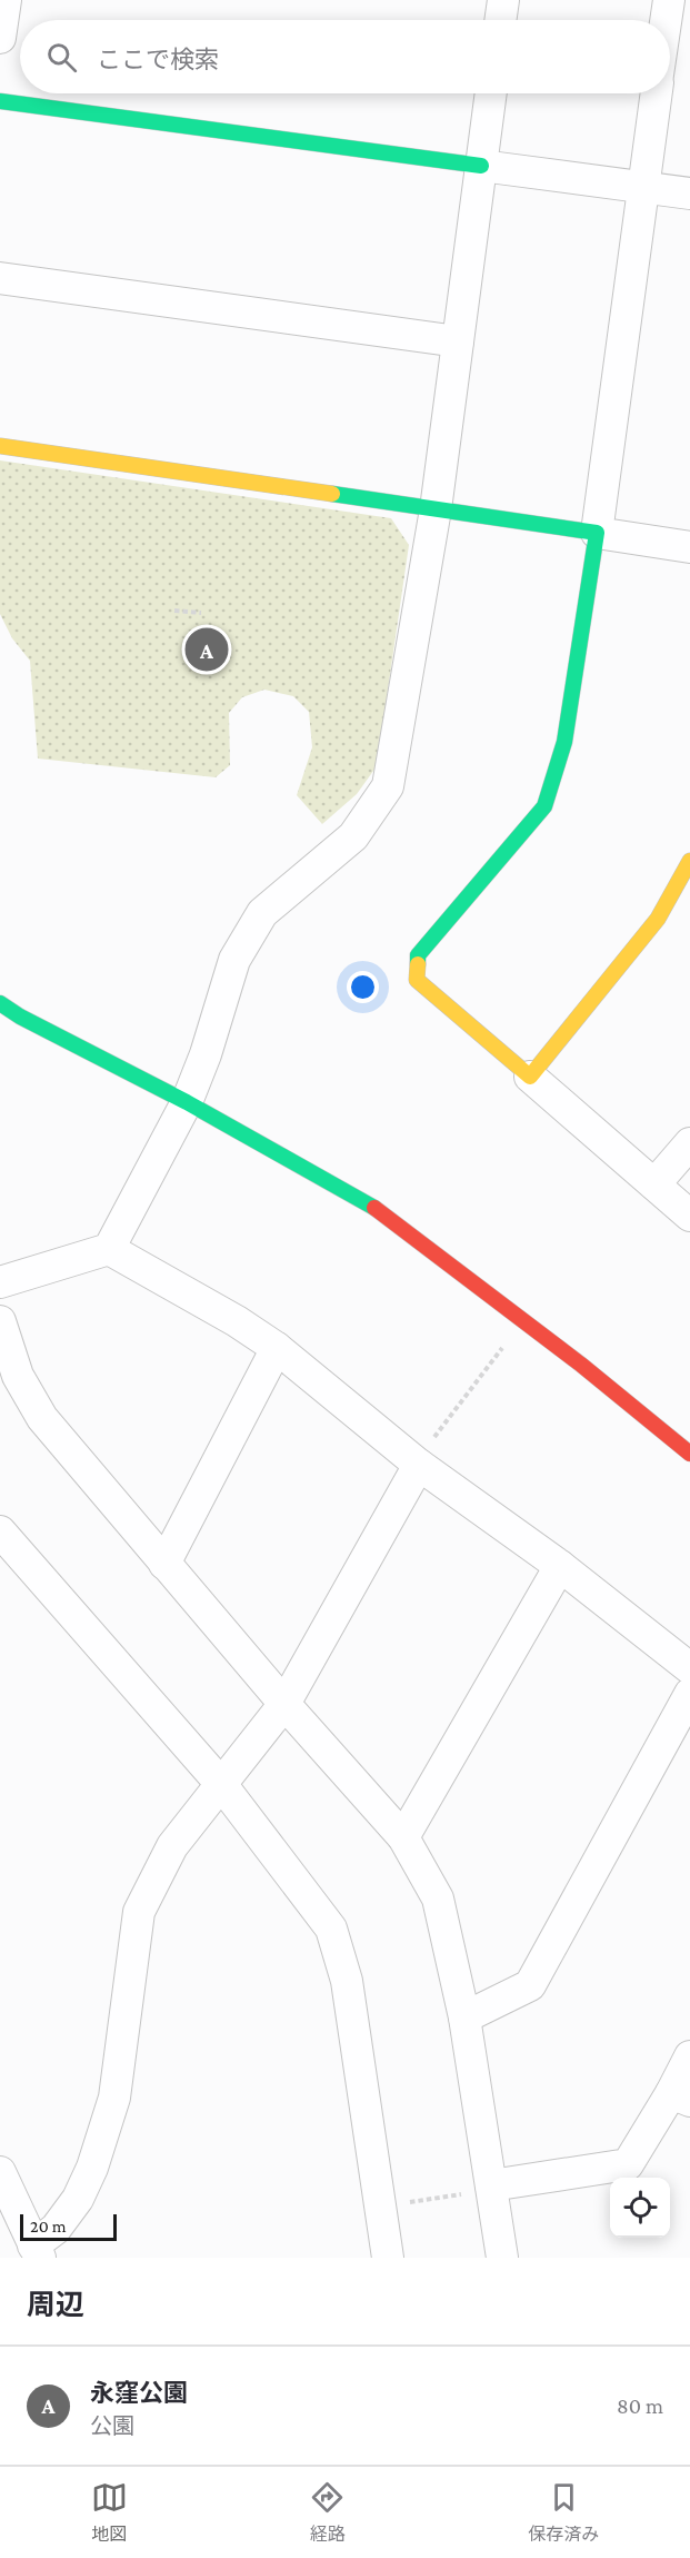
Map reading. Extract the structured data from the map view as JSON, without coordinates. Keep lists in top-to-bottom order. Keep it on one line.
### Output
{"scale_bar":"20 m","page":{"search":"ここで検索","pins":"A","scale":"20 m","heading":"周辺","list":[{"mark":"A","name":"永窪公園","note":"公園","value":"80 m"}],"nav":["地図","経路","保存済み"]}}
